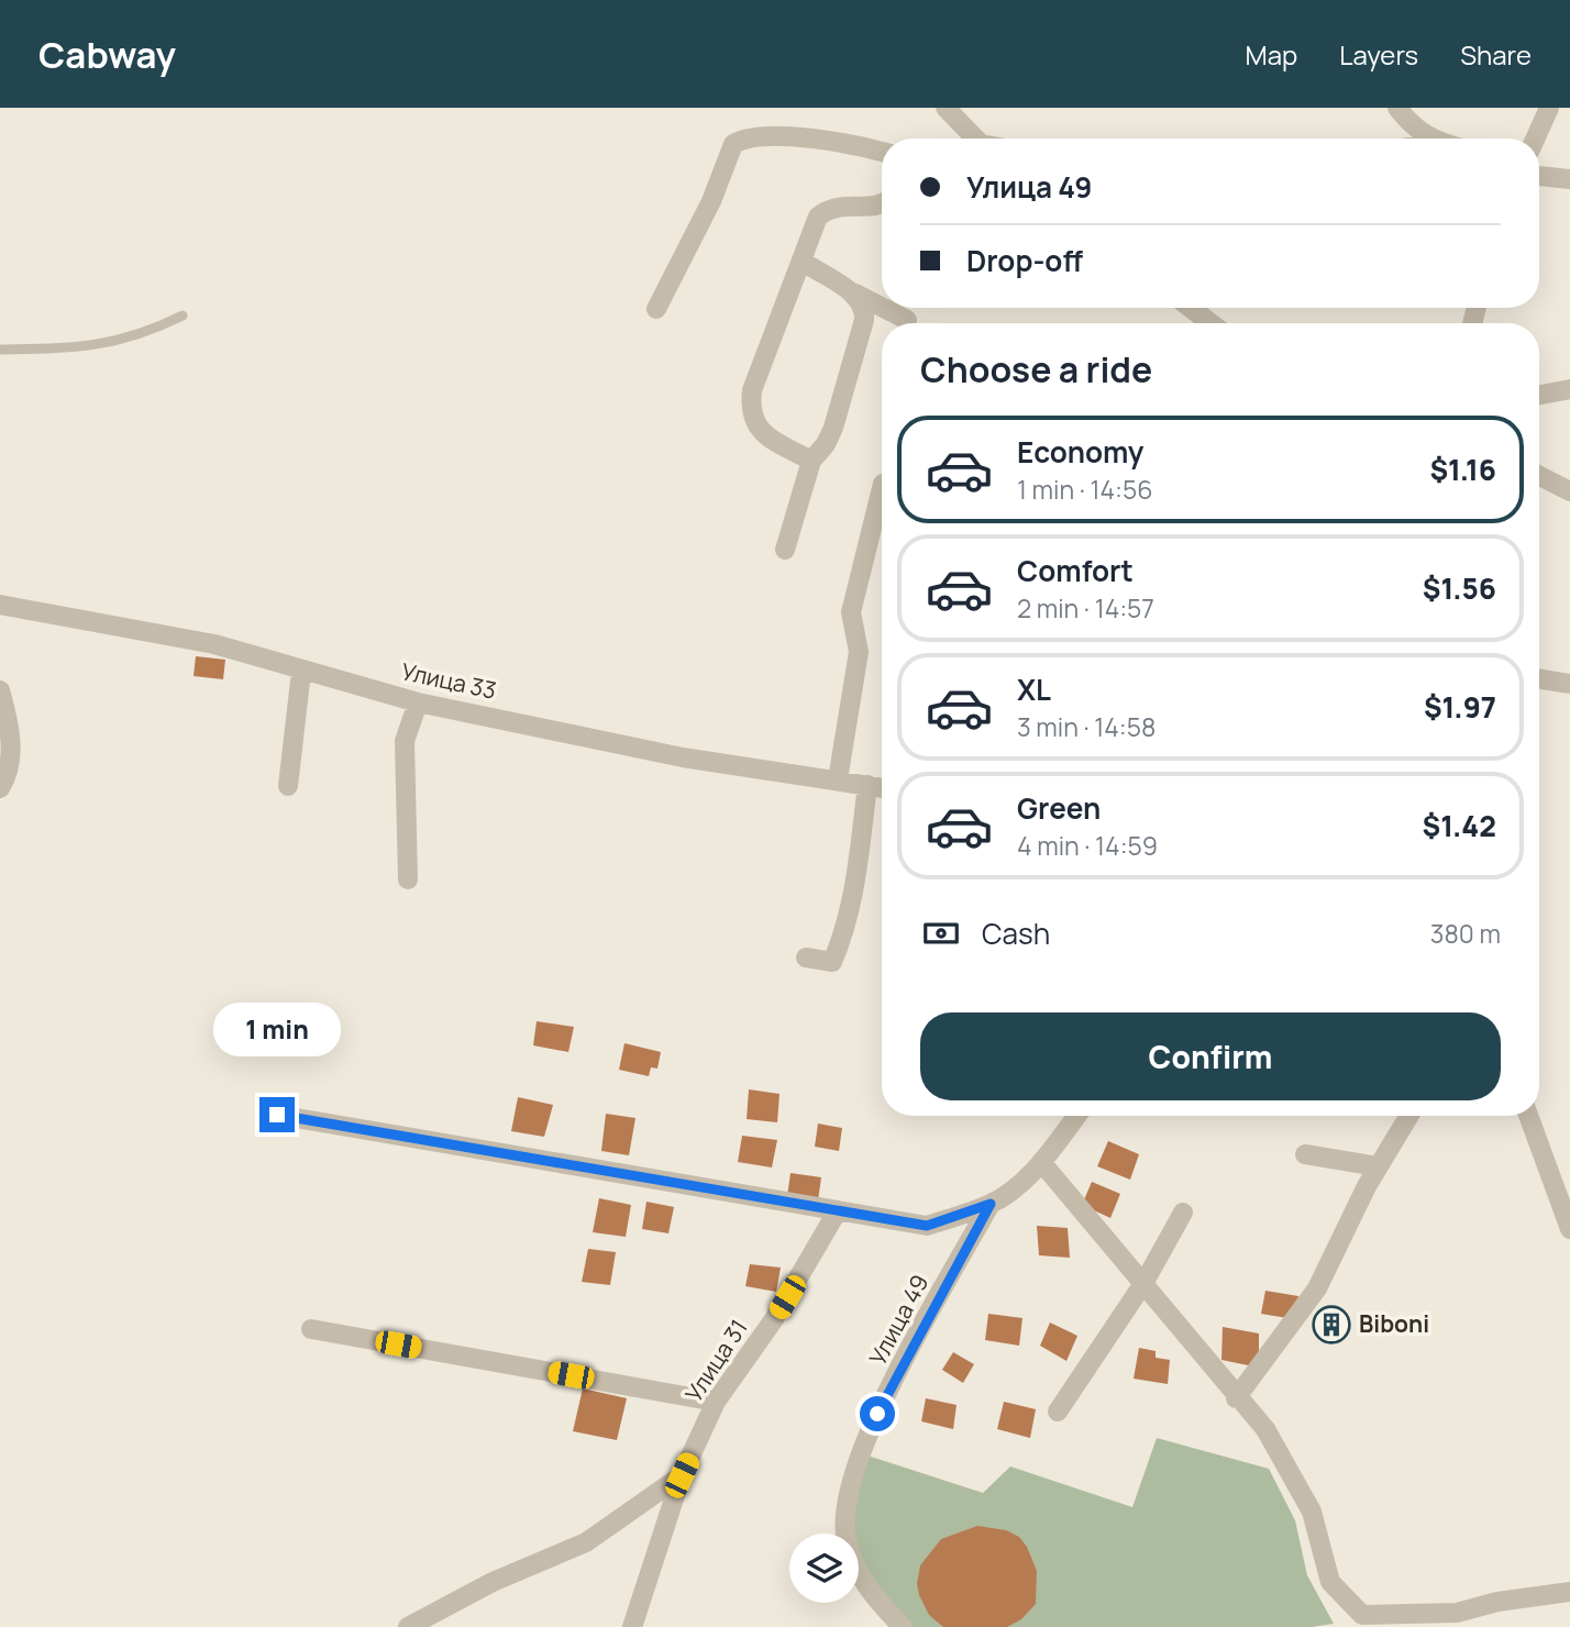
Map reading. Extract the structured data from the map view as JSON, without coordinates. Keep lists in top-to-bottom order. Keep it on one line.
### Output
{"streets":{"street":["Улица 33","Улица 49","Улица 31"]},"places":{"building":["Biboni"]},"page":{"header":"Cabway","nav":["Map","Layers","Share"],"banner":["Улица 49","Drop-off"],"heading":"Choose a ride","list":[{"name":"Economy","note":"1 min · 14:56","value":"$1.16"},{"name":"Comfort","note":"2 min · 14:57","value":"$1.56"},{"name":"XL","note":"3 min · 14:58","value":"$1.97"},{"name":"Green","note":"4 min · 14:59","value":"$1.42"}],"pay":["Cash","380 m"],"buttons":"Confirm","bubble":"1 min"}}
